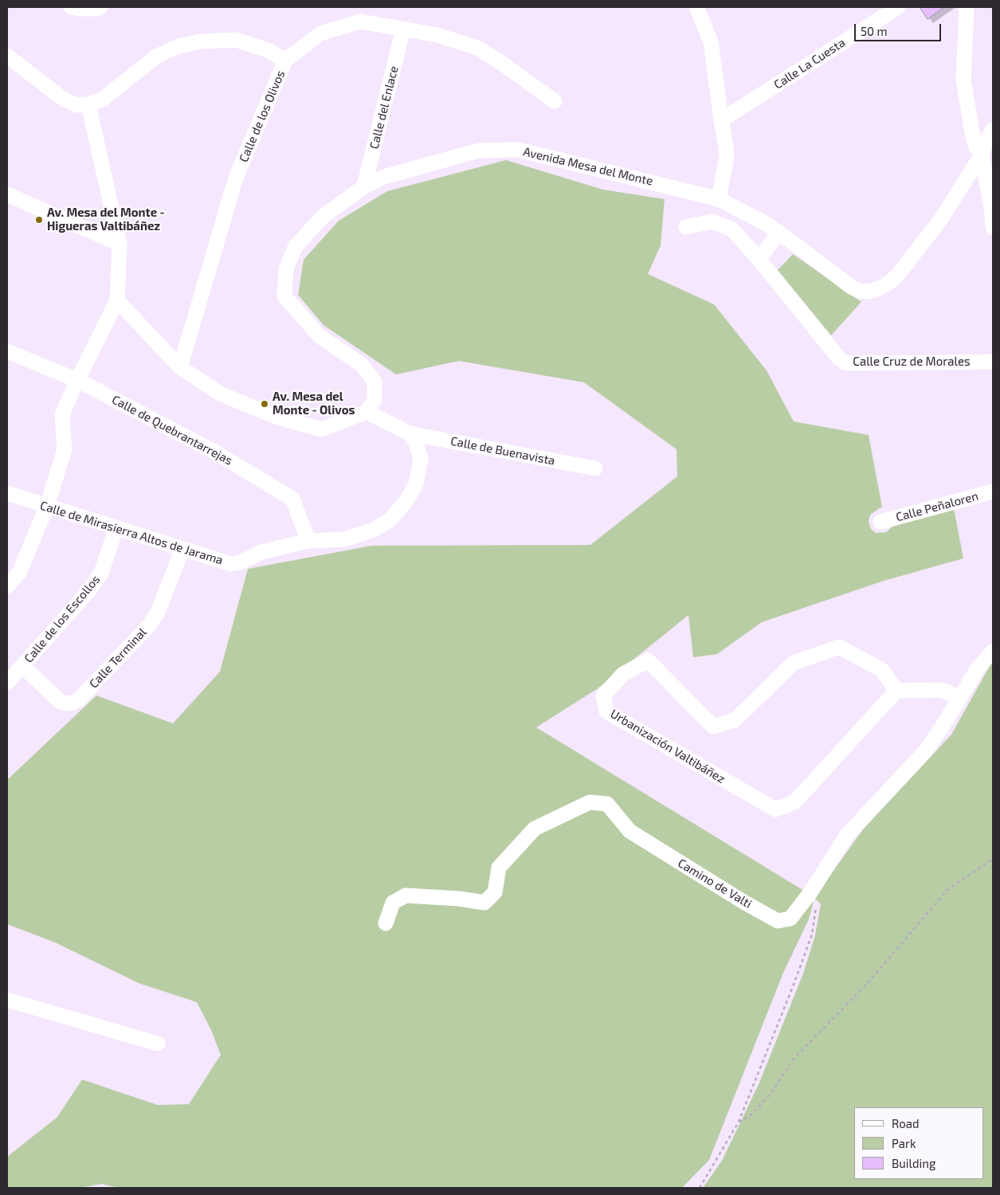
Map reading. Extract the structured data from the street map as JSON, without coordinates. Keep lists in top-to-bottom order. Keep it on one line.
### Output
{"streets":{"street":["Calle La Cuesta","Calle del Enlace","Calle de los Olivos","Avenida Mesa del Monte","Calle Cruz de Morales","Calle de Quebrantarrejas","Calle de Buenavista","Calle Peñaloren","Calle de Mirasierra Altos de Jarama","Calle de los Escollos","Calle Terminal","Urbanización Valtibáñez","Camino de Valti"]},"crossings":[["Calle del Enlace","Calle de los Olivos"],["Calle del Enlace","Avenida Mesa del Monte"],["Calle de Quebrantarrejas","Calle de Mirasierra Altos de Jarama"],["Calle de Buenavista","Calle de Mirasierra Altos de Jarama"],["Calle de Mirasierra Altos de Jarama","Calle de los Escollos"],["Calle de Mirasierra Altos de Jarama","Calle Terminal"],["Calle de los Escollos","Calle Terminal"]],"places":["Av. Mesa del Monte - Higueras Valtibáñez","Av. Mesa del Monte - Olivos"],"legend":["Road","Park","Building"],"scale_bar":"50 m"}
